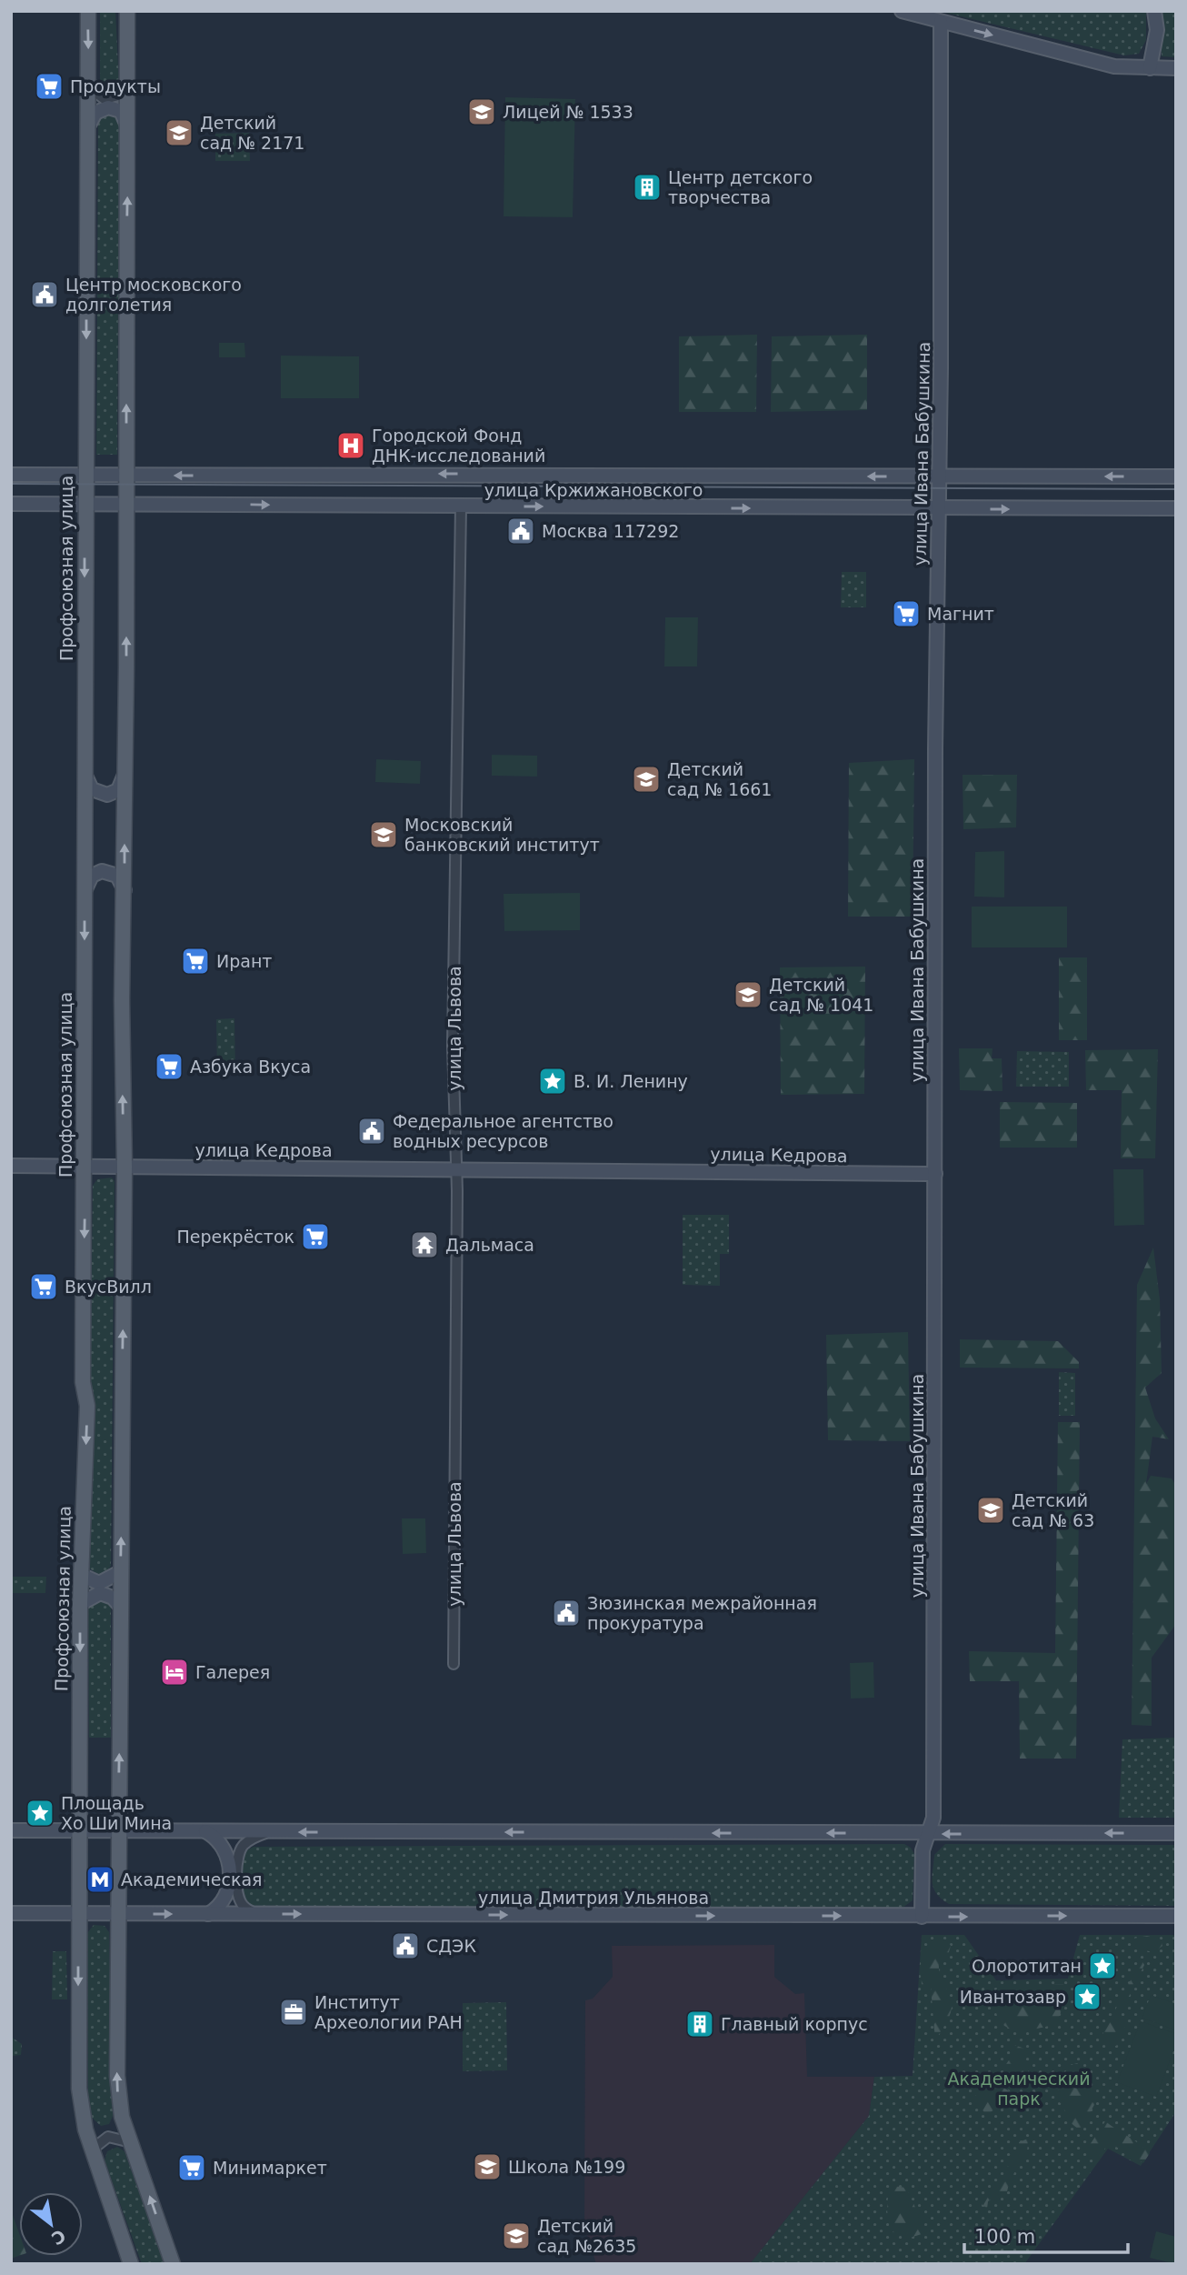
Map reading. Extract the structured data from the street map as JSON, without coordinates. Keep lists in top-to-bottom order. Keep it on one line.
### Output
{"streets":{"main road":["Профсоюзная улица"],"street":["улица Ивана Бабушкина","улица Кржижановского","улица Львова","улица Кедрова","улица Дмитрия Ульянова"]},"crossings":[["улица Ивана Бабушкина","улица Кржижановского"],["улица Ивана Бабушкина","улица Кедрова"],["улица Ивана Бабушкина","улица Дмитрия Ульянова"],["улица Кржижановского","Профсоюзная улица"],["улица Кржижановского","улица Львова"],["Профсоюзная улица","улица Кедрова"],["Профсоюзная улица","улица Дмитрия Ульянова"],["улица Львова","улица Кедрова"]],"parks":["Академический парк"],"places":{"supermarket":["Продукты","Магнит","Ирант","Азбука Вкуса","Перекрёсток","ВкусВилл","Минимаркет"],"school or university":["Лицей № 1533","Детский сад № 2171","Детский сад № 1661","Московский банковский институт","Детский сад № 1041","Детский сад № 63","Школа №199","Детский сад №2635"],"building":["Центр детского творчества","Главный корпус"],"public building":["Центр московского долголетия","Москва 117292","Федеральное агентство водных ресурсов","Зюзинская межрайонная прокуратура","СДЭК"],"hospital":["Городской Фонд ДНК-исследований"],"place":["В. И. Ленину","Площадь Хо Ши Мина","Олоротитан","Ивантозавр"],"temple":["Дальмаса"],"hotel":["Галерея"],"metro station":["Академическая"],"office":["Институт Археологии РАН"]},"scale_bar":"100 m","north":"bottom right"}
